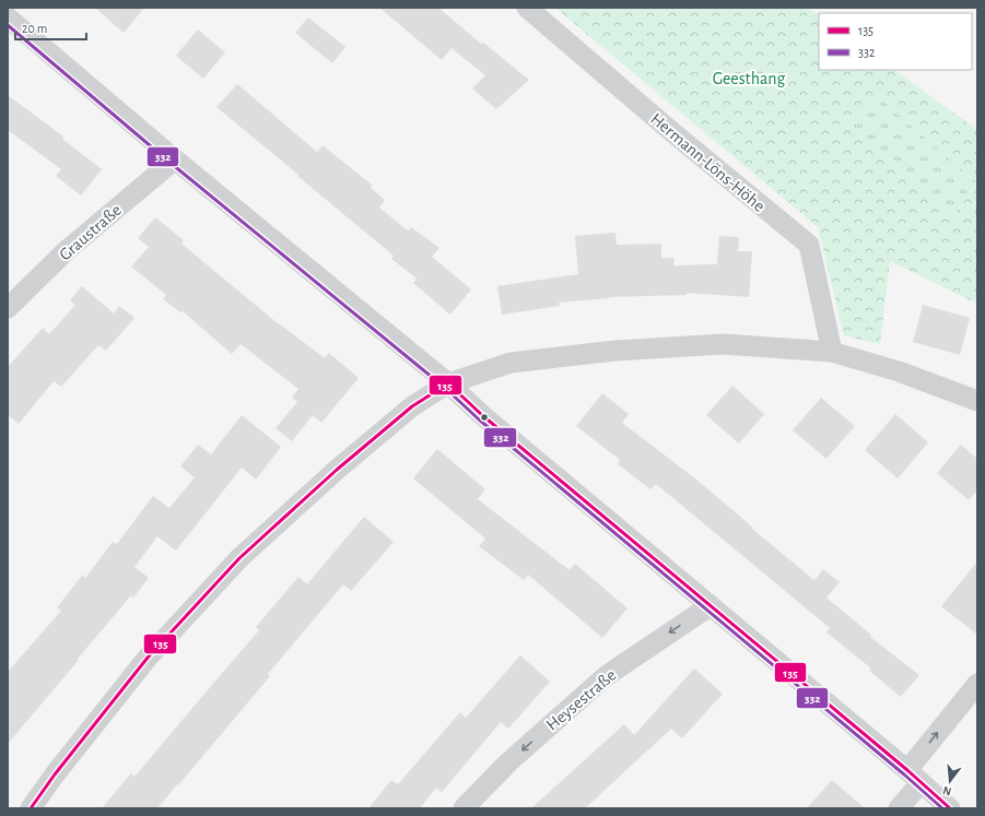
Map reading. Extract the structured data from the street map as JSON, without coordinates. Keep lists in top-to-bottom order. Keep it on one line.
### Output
{"streets":{"street":["Hermann-Löns-Höhe","Graustraße","Heysestraße"]},"one_way":["Heysestraße"],"parks":["Geesthang"],"lines":["transit line 332","transit line 135"],"legend":["135","332"],"scale_bar":"20 m","north":"bottom"}
